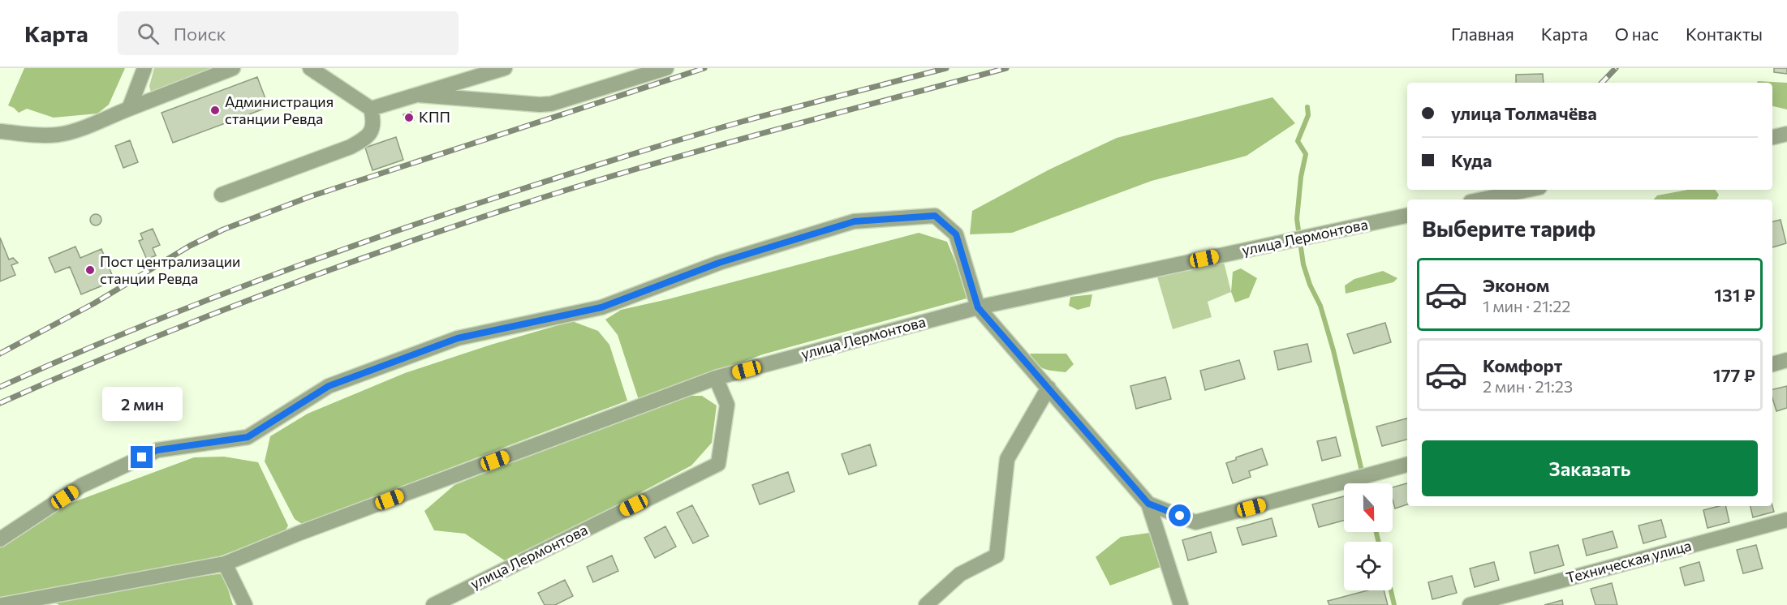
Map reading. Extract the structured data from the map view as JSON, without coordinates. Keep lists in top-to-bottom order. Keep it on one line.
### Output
{"streets":{"street":["улица Лермонтова","Техническая улица"]},"places":["Администрация станции Ревда","КПП","Пост централизации станции Ревда"],"north":"bottom","page":{"header":"Карта","search":"Поиск","nav":["Главная","Карта","О нас","Контакты"],"banner":["улица Толмачёва","Куда"],"heading":"Выберите тариф","list":[{"name":"Эконом","note":"1 мин · 21:22","value":"131 ₽"},{"name":"Комфорт","note":"2 мин · 21:23","value":"177 ₽"}],"bubble":"2 мин","buttons":"Заказать"}}
